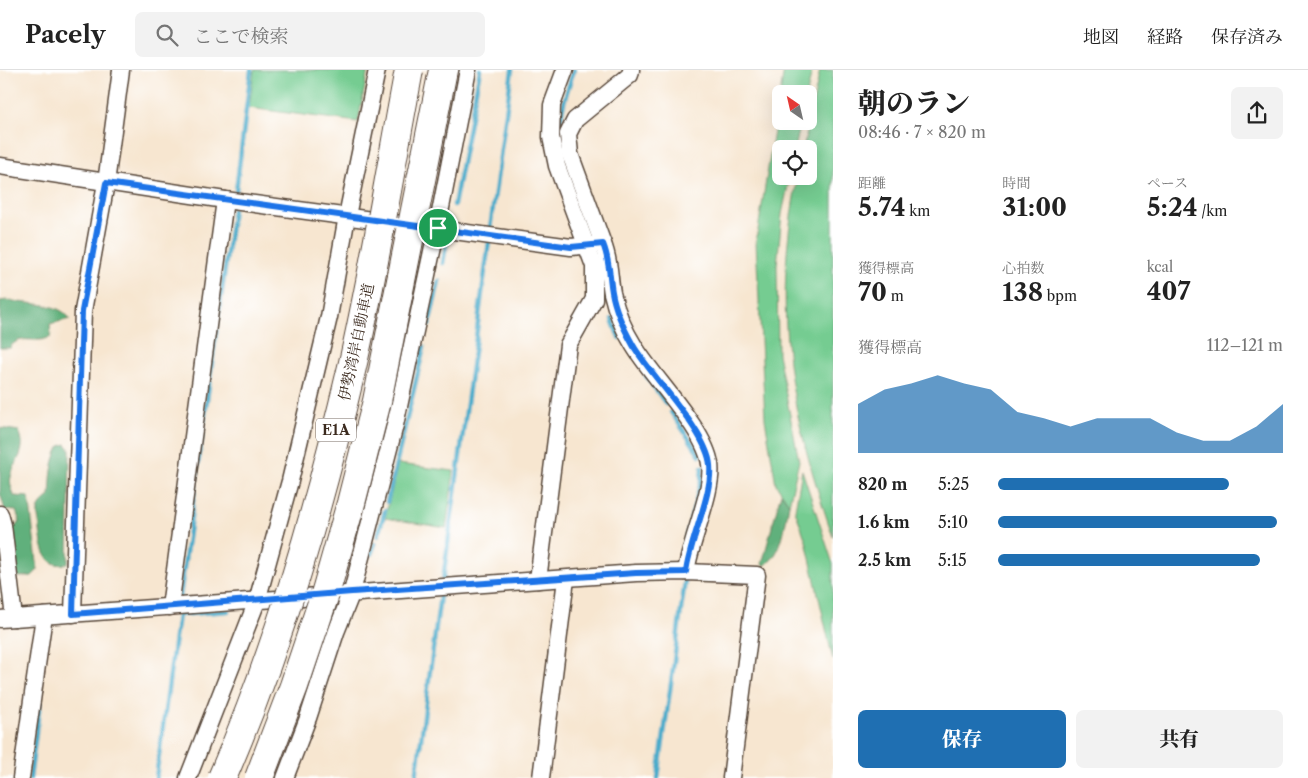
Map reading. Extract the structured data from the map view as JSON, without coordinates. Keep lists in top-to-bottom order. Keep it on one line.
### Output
{"streets":{"highway":["伊勢湾岸自動車道","E1A"]},"north":"top left","page":{"header":"Pacely","search":"ここで検索","nav":["地図","経路","保存済み"],"heading":["朝のラン","08:46 · 7 × 820 m"],"stats":[["距離","5.74 km"],["時間","31:00"],["ペース","5:24 /km"],["獲得標高","70 m"],["心拍数","138 bpm"],["kcal","407"]],"chart":["獲得標高","112–121 m"],"list":[{"name":"820 m","note":"5:25"},{"name":"1.6 km","note":"5:10"},{"name":"2.5 km","note":"5:15"}],"buttons":["保存","共有"]}}
